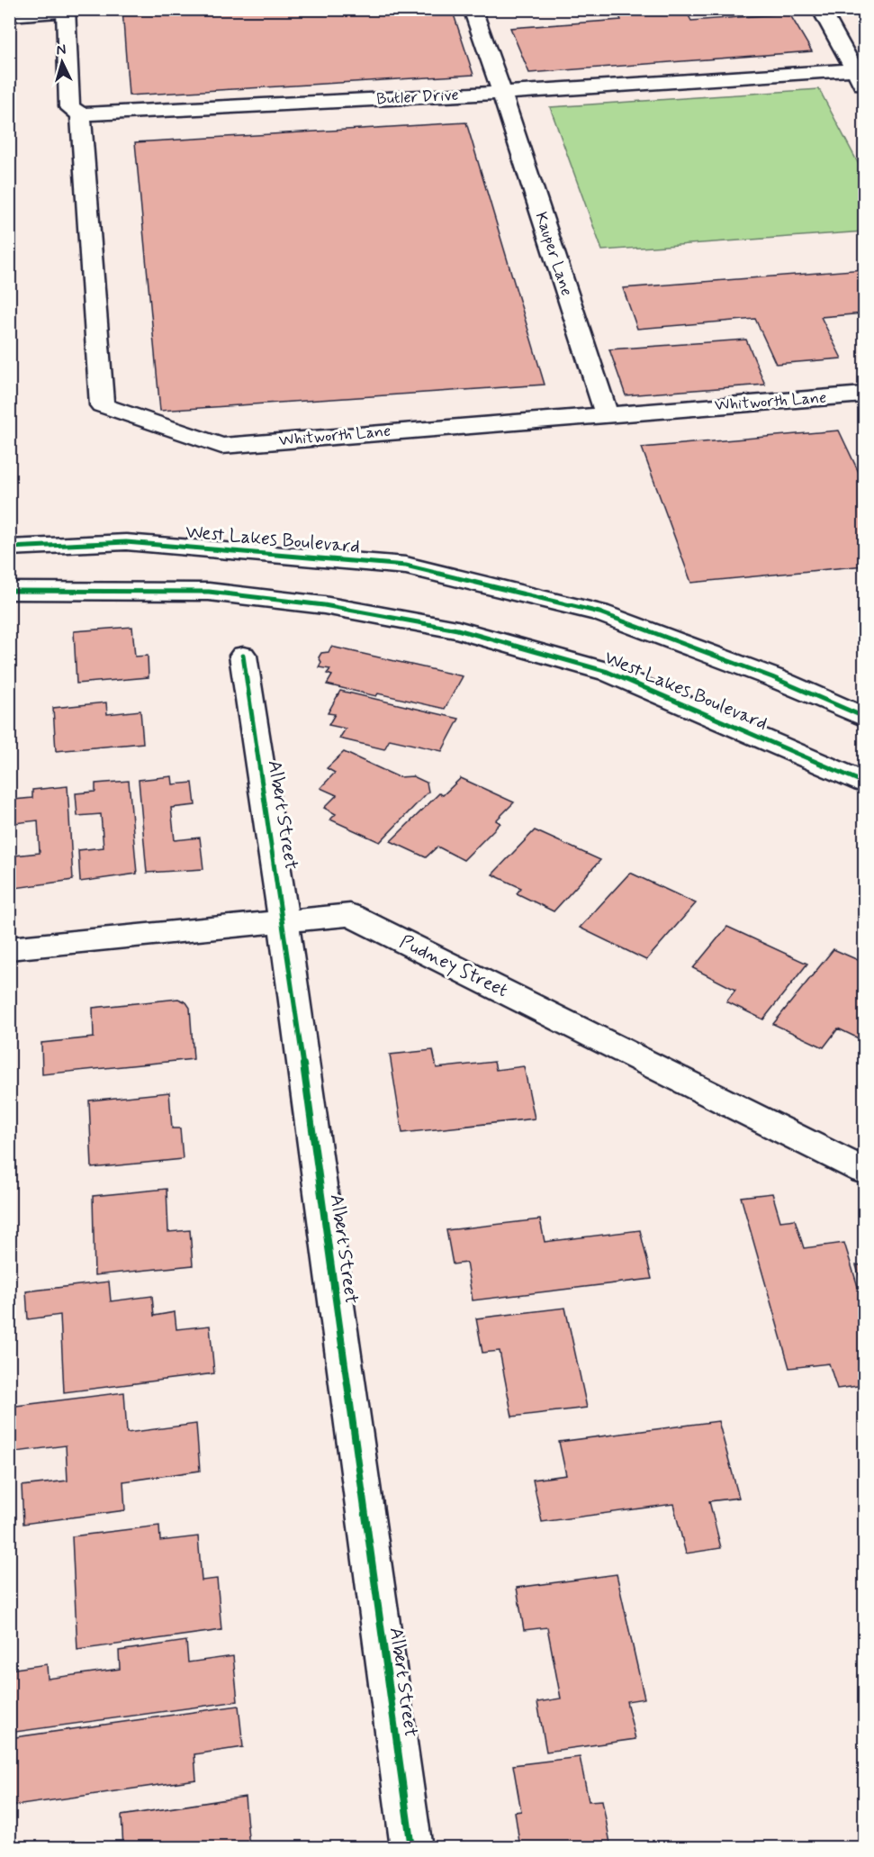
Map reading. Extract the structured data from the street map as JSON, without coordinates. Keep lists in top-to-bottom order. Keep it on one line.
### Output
{"streets":{"street":["Butler Drive","Kauper Lane","Whitworth Lane","West Lakes Boulevard","Albert Street","Pudney Street"]},"crossings":[["Butler Drive","Kauper Lane"],["Butler Drive","Whitworth Lane"],["Kauper Lane","Whitworth Lane"],["Albert Street","Pudney Street"]],"north":"top"}
